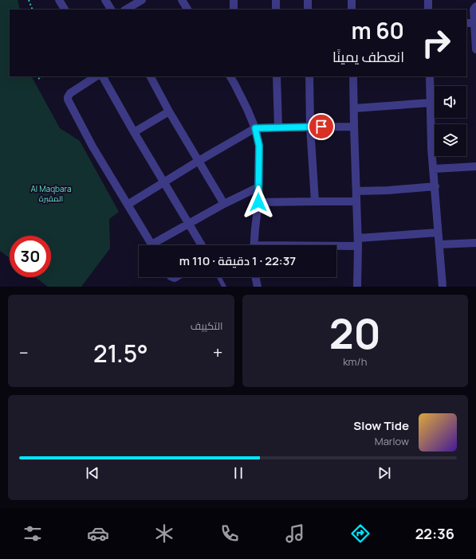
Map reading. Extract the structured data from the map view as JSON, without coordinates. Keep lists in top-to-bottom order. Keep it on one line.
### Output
{"parks":["Al Maqbara المقبرة"],"page":{"turn":["60 m","انعطف يمينًا"],"limit":"30","trip":"22:37 · 1 دقيقة · 110 m","tile":[["20","km/h"],"التكييف"],"heat":["−","21.5°","+"],"song":["Slow Tide","Marlow"],"tabs":"22:36"}}
